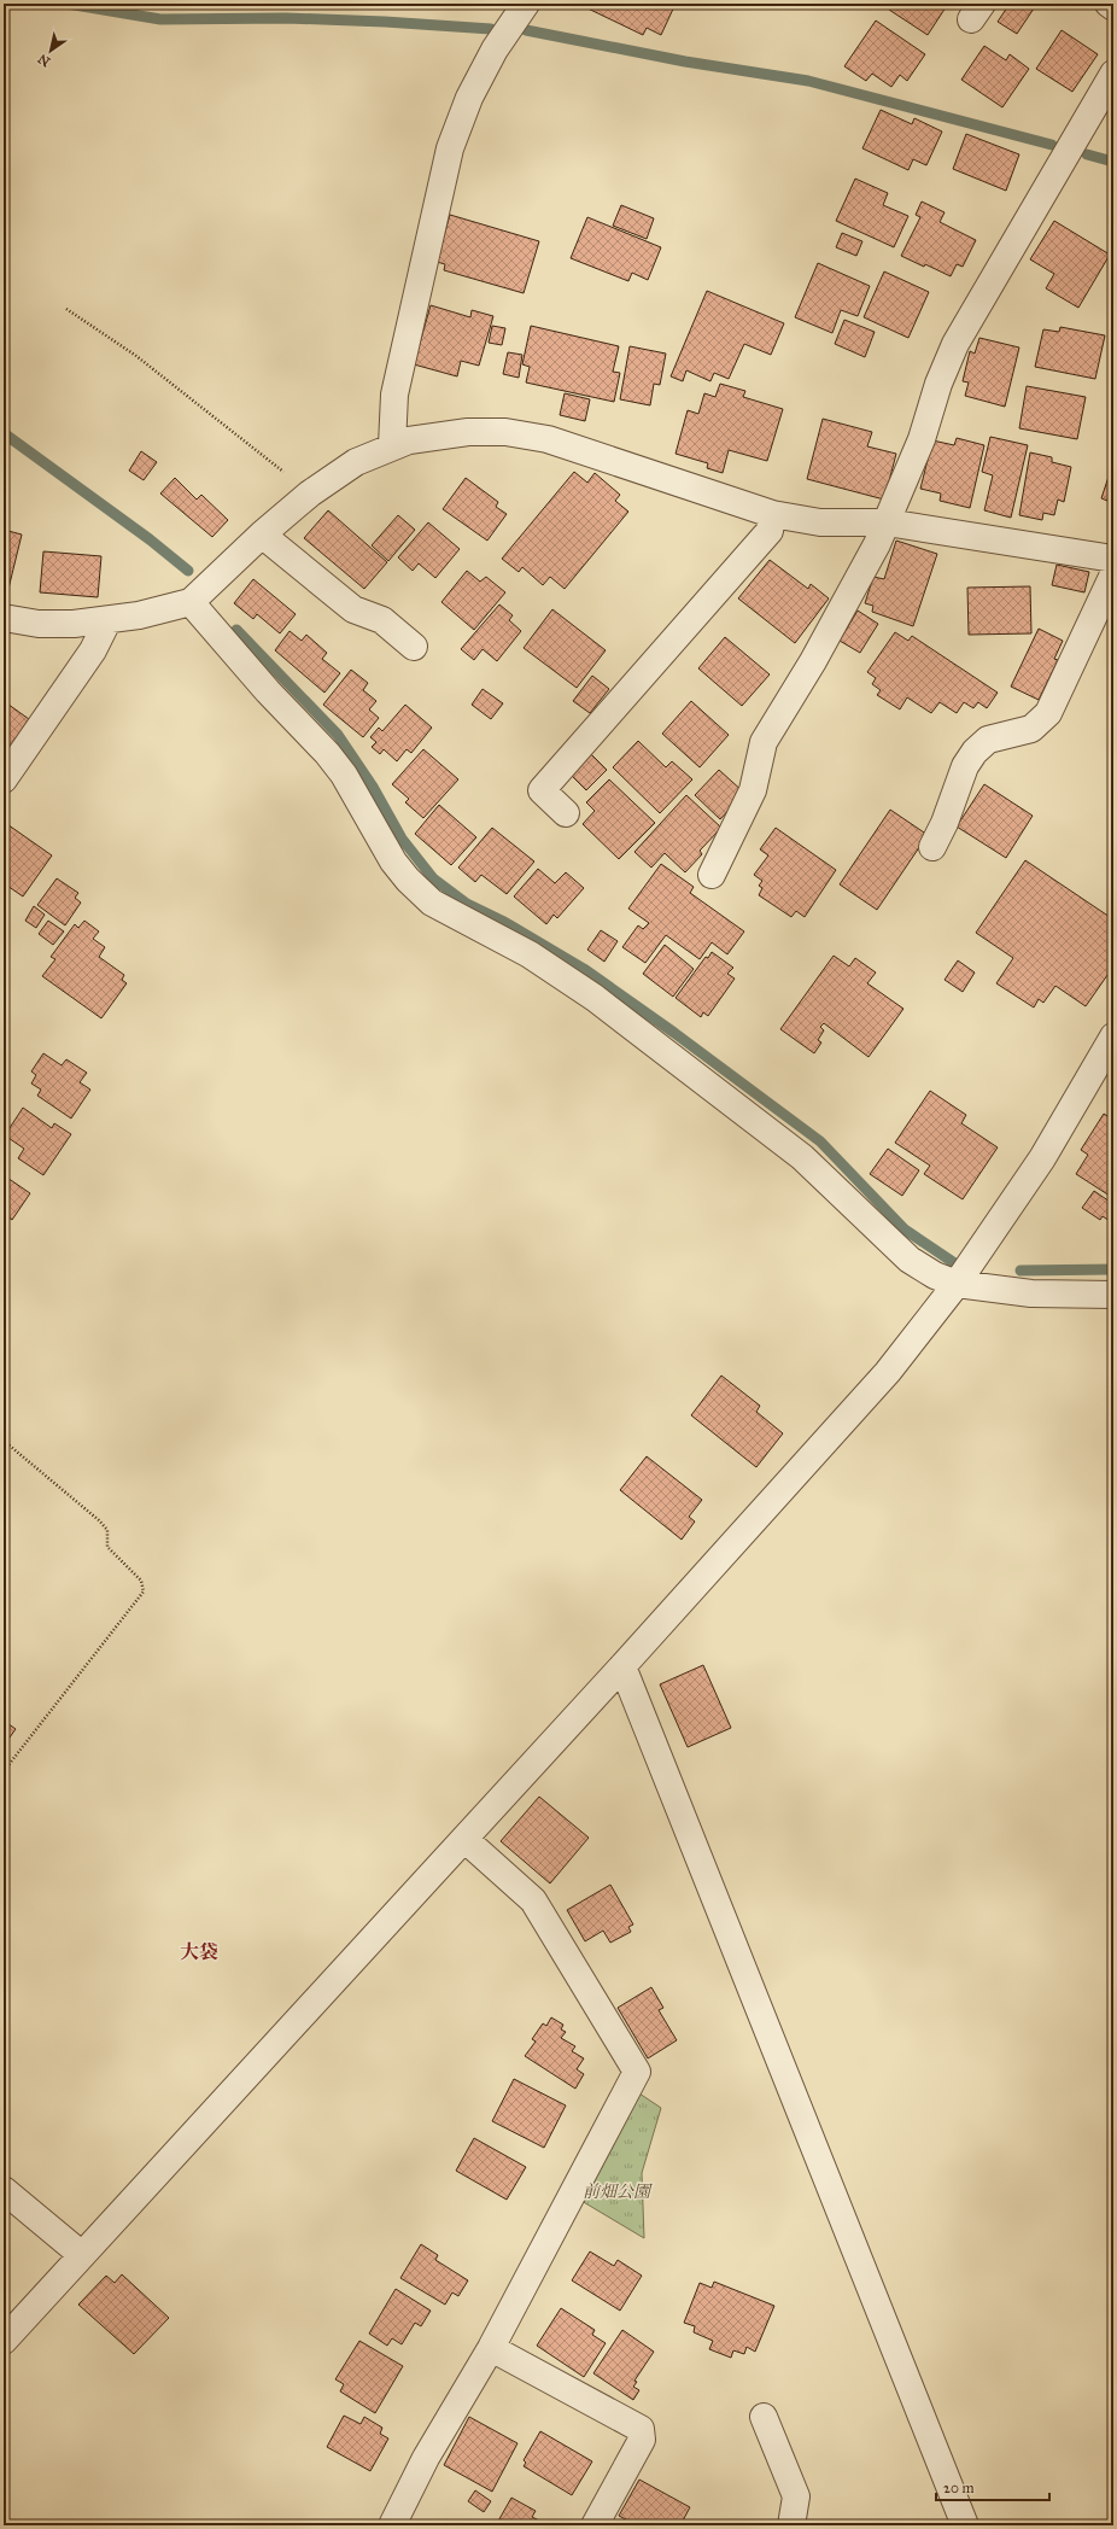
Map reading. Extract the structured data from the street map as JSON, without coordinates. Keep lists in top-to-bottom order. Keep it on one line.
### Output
{"districts":["大袋"],"parks":["前畑公園"],"scale_bar":"20 m","north":"bottom left"}
